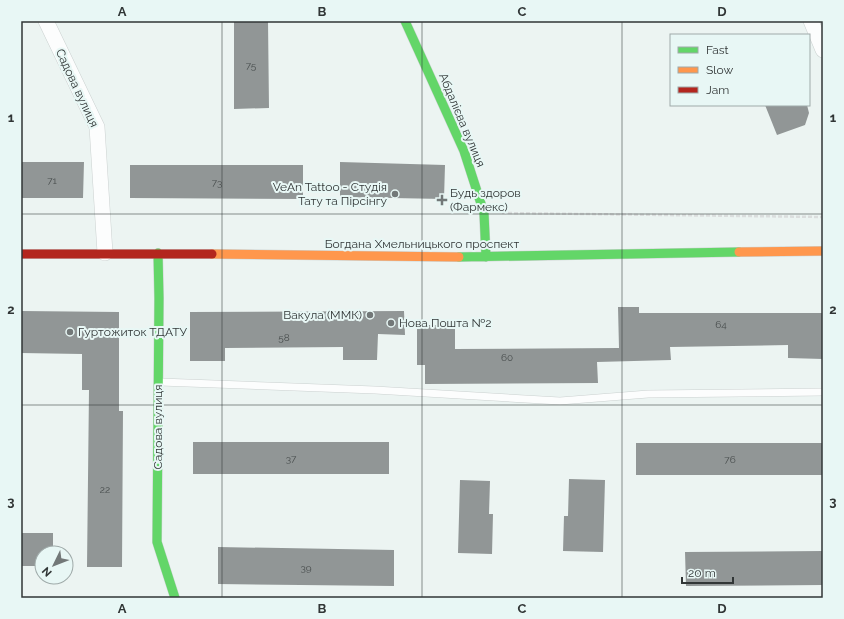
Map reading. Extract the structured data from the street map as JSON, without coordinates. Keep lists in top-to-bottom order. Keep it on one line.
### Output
{"streets":{"main road":["Садова вулиця","Абдалієва вулиця","Богдана Хмельницького проспект"]},"crossings":[["Садова вулиця","Богдана Хмельницького проспект"],["Абдалієва вулиця","Богдана Хмельницького проспект"]],"places":{"other":["VeAn Tattoo - Студія Тату та Пірсінгу","Вакула (ММК)","Нова Пошта №2","Гуртожиток ТДАТУ"],"health":["Будь здоров (Фармекс)"]},"house_numbers":["75","71","73","64","58","60","37","76","22","39"],"legend":["Fast","Slow","Jam"],"scale_bar":"20 m","north":"bottom left","grid":{"columns":["A","B","C","D"],"rows":["1","2","3"]}}
